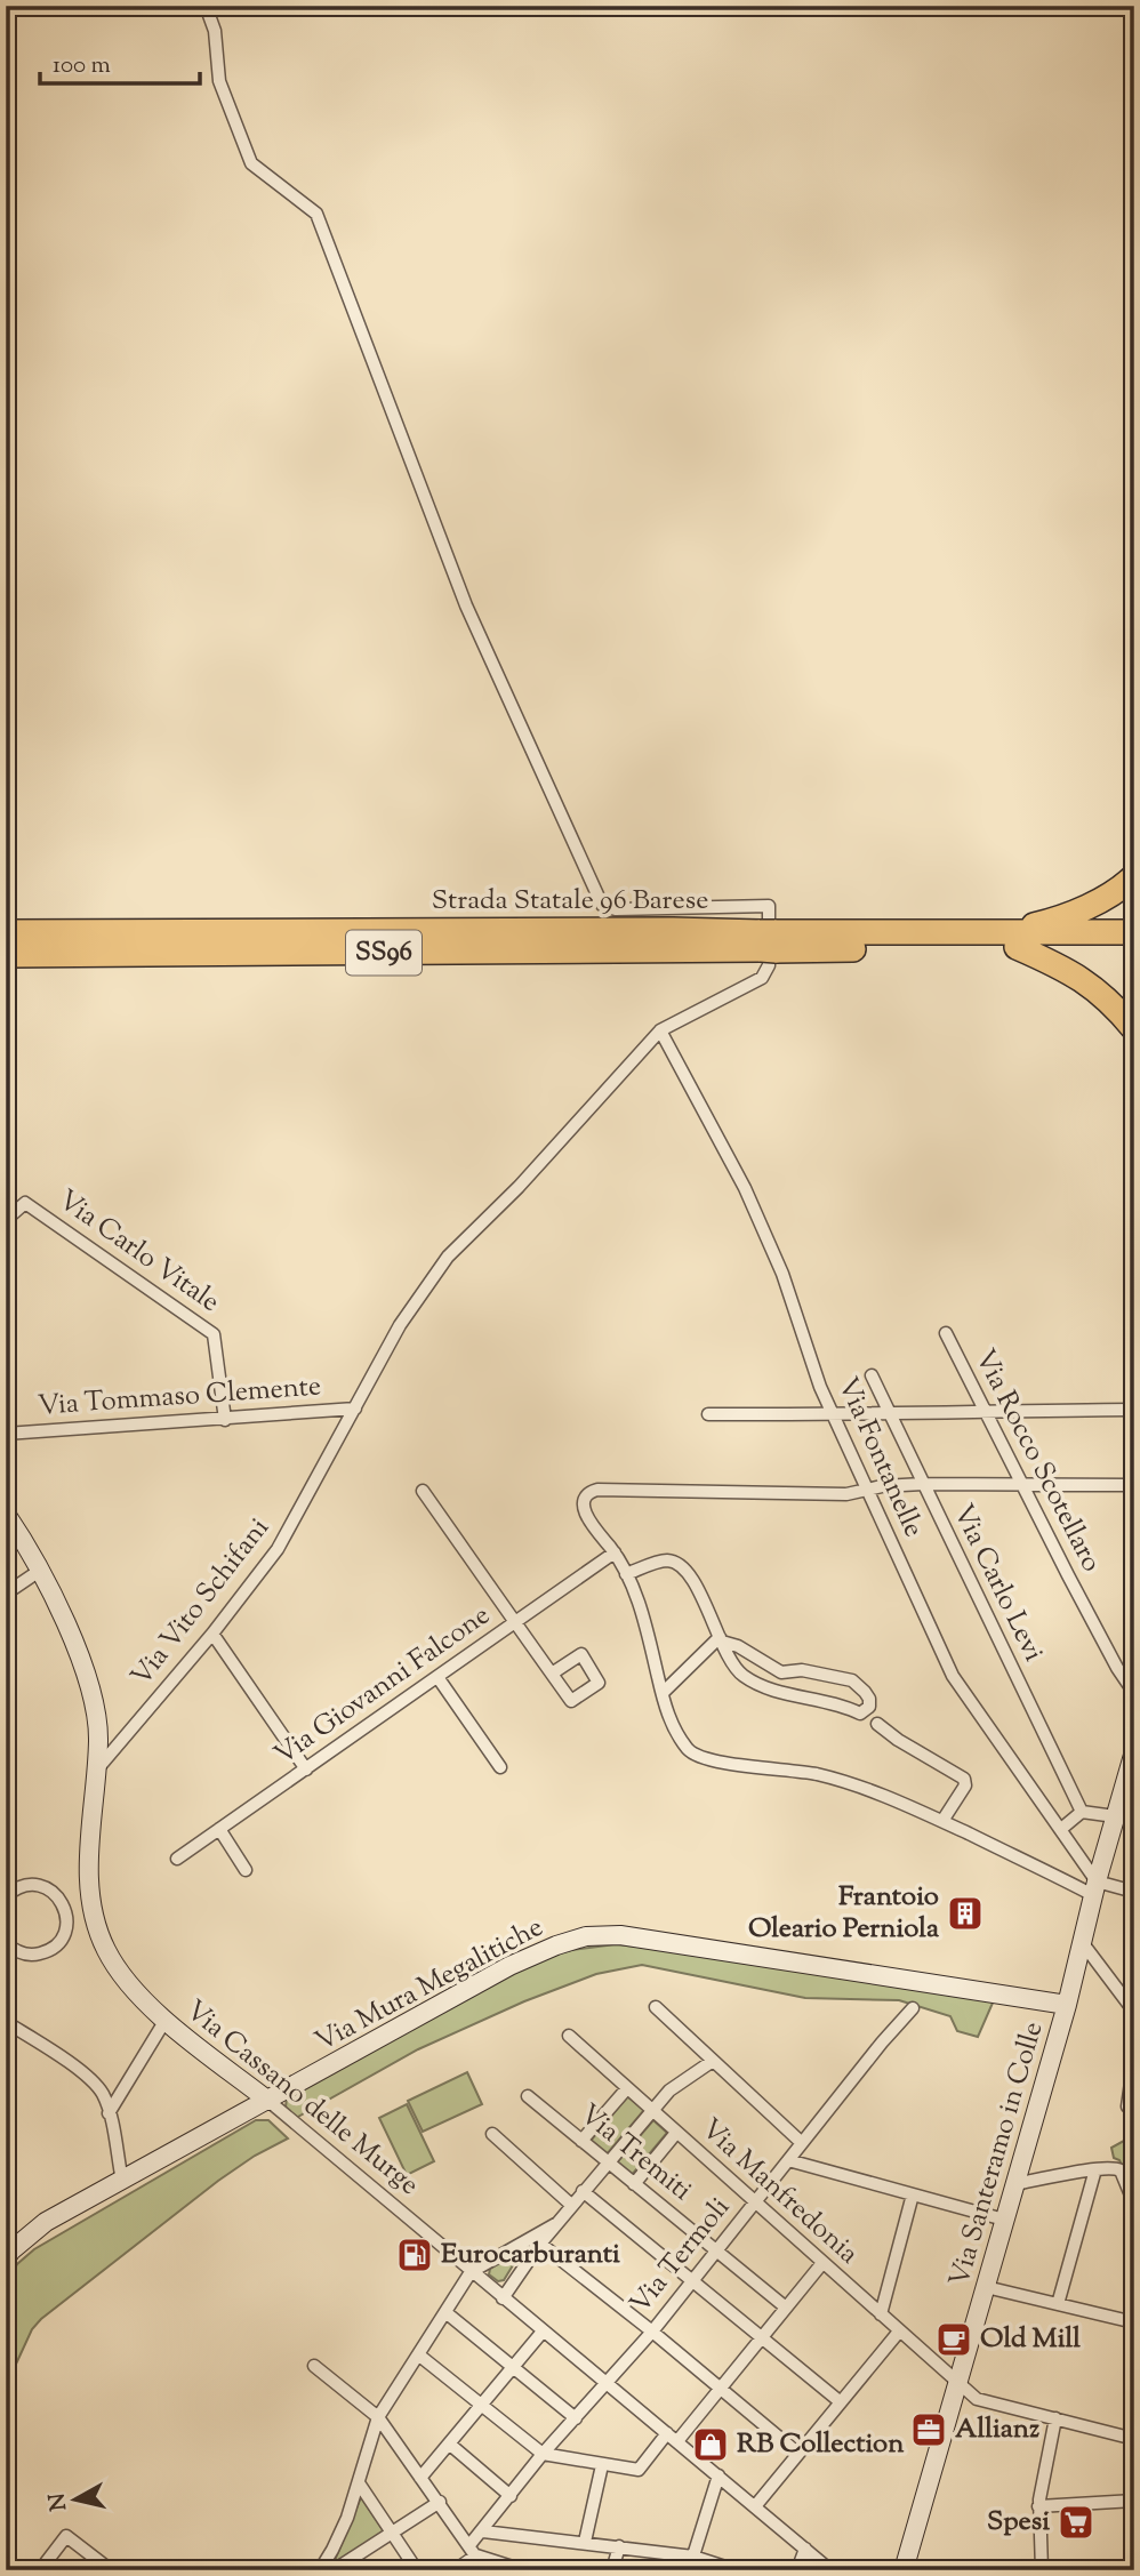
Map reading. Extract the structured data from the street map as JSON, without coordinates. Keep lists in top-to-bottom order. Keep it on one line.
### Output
{"streets":{"highway":["Strada Statale 96 Barese","SS96"],"street":["Via Carlo Vitale","Via Tommaso Clemente","Via Fontanelle","Via Rocco Scotellaro","Via Carlo Levi","Via Vito Schifani","Via Giovanni Falcone","Via Mura Megalitiche","Via Cassano delle Murge","Via Tremiti","Via Santeramo in Colle","Via Manfredonia","Via Termoli"]},"crossings":[["Via Carlo Vitale","Via Tommaso Clemente"],["Via Tommaso Clemente","Via Vito Schifani"],["Via Fontanelle","Via Vito Schifani"],["Via Fontanelle","Via Santeramo in Colle"],["Via Vito Schifani","Via Cassano delle Murge"],["Via Mura Megalitiche","Via Cassano delle Murge"],["Via Mura Megalitiche","Via Santeramo in Colle"],["Via Cassano delle Murge","Via Termoli"],["Via Tremiti","Via Termoli"],["Via Santeramo in Colle","Via Manfredonia"],["Via Manfredonia","Via Termoli"]],"places":{"building":["Frantoio Oleario Perniola"],"fuel station":["Eurocarburanti"],"cafe":["Old Mill"],"office":["Allianz"],"shop":["RB Collection"],"supermarket":["Spesi"]},"scale_bar":"100 m","north":"left"}
